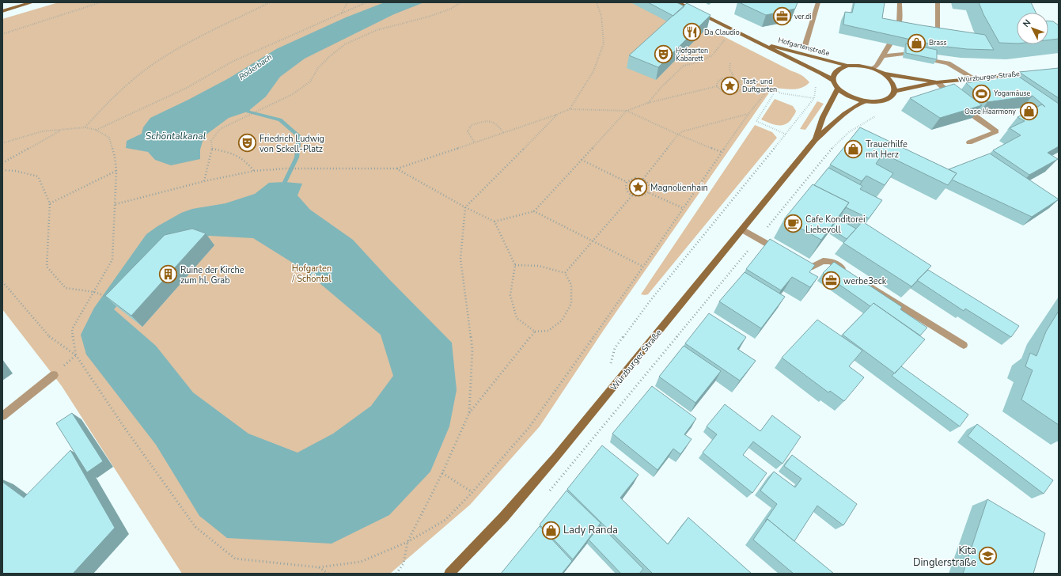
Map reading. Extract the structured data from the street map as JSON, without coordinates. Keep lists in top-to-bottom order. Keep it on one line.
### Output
{"streets":{"main road":["Hofgartenstraße","Würzburger Straße"]},"crossings":[["Hofgartenstraße","Würzburger Straße"]],"water":["Röderbach","Schöntalkanal"],"parks":["Hofgarten / Schöntal"],"places":{"office":["ver.di","werbe3eck"],"restaurant":["Da Claudio"],"shop":["Brass","Oase Haarmony","Trauerhilfe mit Herz","Lady Randa"],"theatre":["Hofgarten Kabarett","Friedrich Ludwig von Sckell-Platz"],"place":["Tast- und Duftgarten","Magnolienhain"],"sports":["Yogamäuse"],"cafe":["Cafe Konditorei Liebevoll"],"building":["Ruine der Kirche zum hl. Grab"],"school or university":["Kita Dinglerstraße"]},"north":"top left"}
